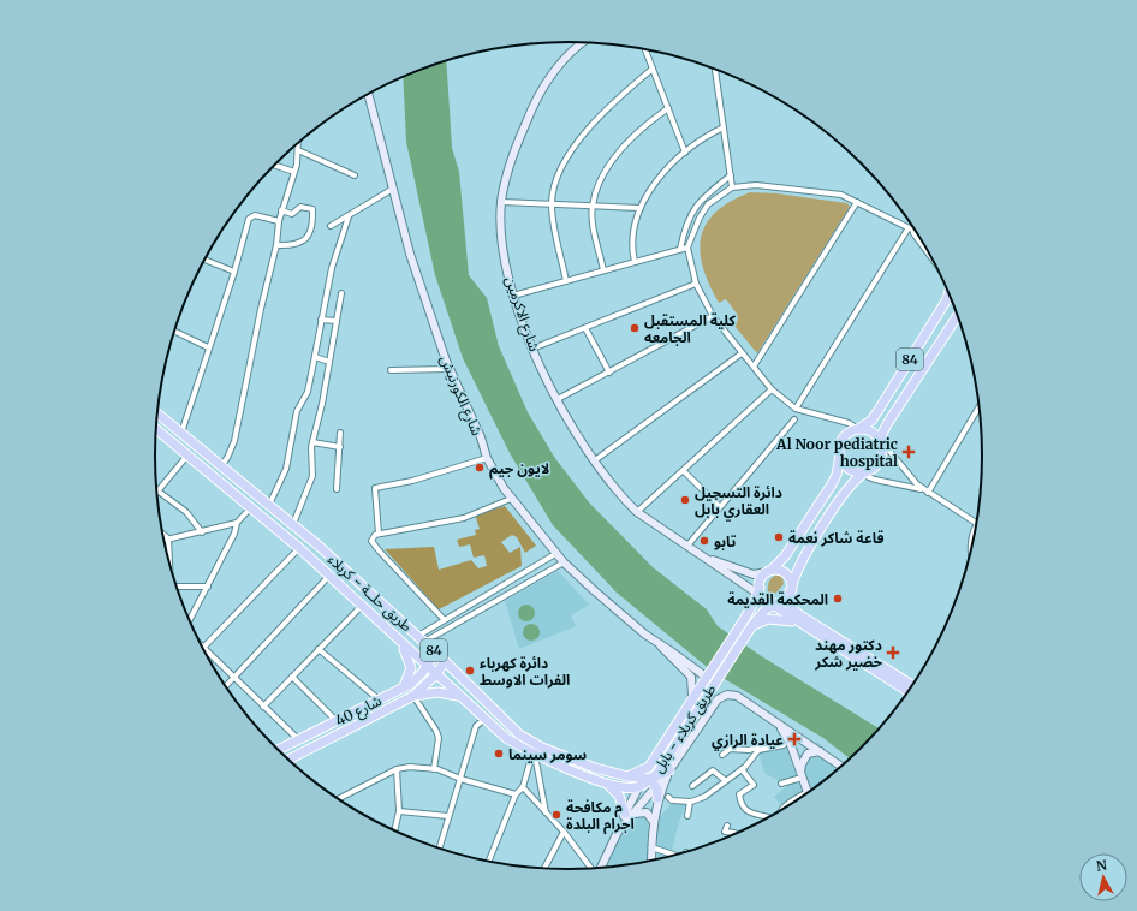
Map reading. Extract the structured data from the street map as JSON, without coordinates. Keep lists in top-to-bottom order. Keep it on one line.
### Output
{"streets":{"main road":["84","طريق حلــة - كربلاء","شارع 40","طريق كربلاء - بابل"],"street":["شارع الاكرمين","شارع الكورنيش"]},"crossings":[["شارع الاكرمين","84"],["84","طريق كربلاء - بابل"],["طريق حلــة - كربلاء","شارع 40"],["طريق حلــة - كربلاء","طريق كربلاء - بابل"]],"places":{"other":["كلية المستقبل الجامعه","لايون جيم","دائرة التسجيل العقاري بابل","قاعة شاكر نعمة","تابو","المحكمة القديمة","دائرة كهرباء الفرات الاوسط","سومر سينما","م مكافحة اجرام البلدة"],"health":["Al Noor pediatric hospital","دكتور مهند خضير شكر","عيادة الرازي"]},"north":"top"}
